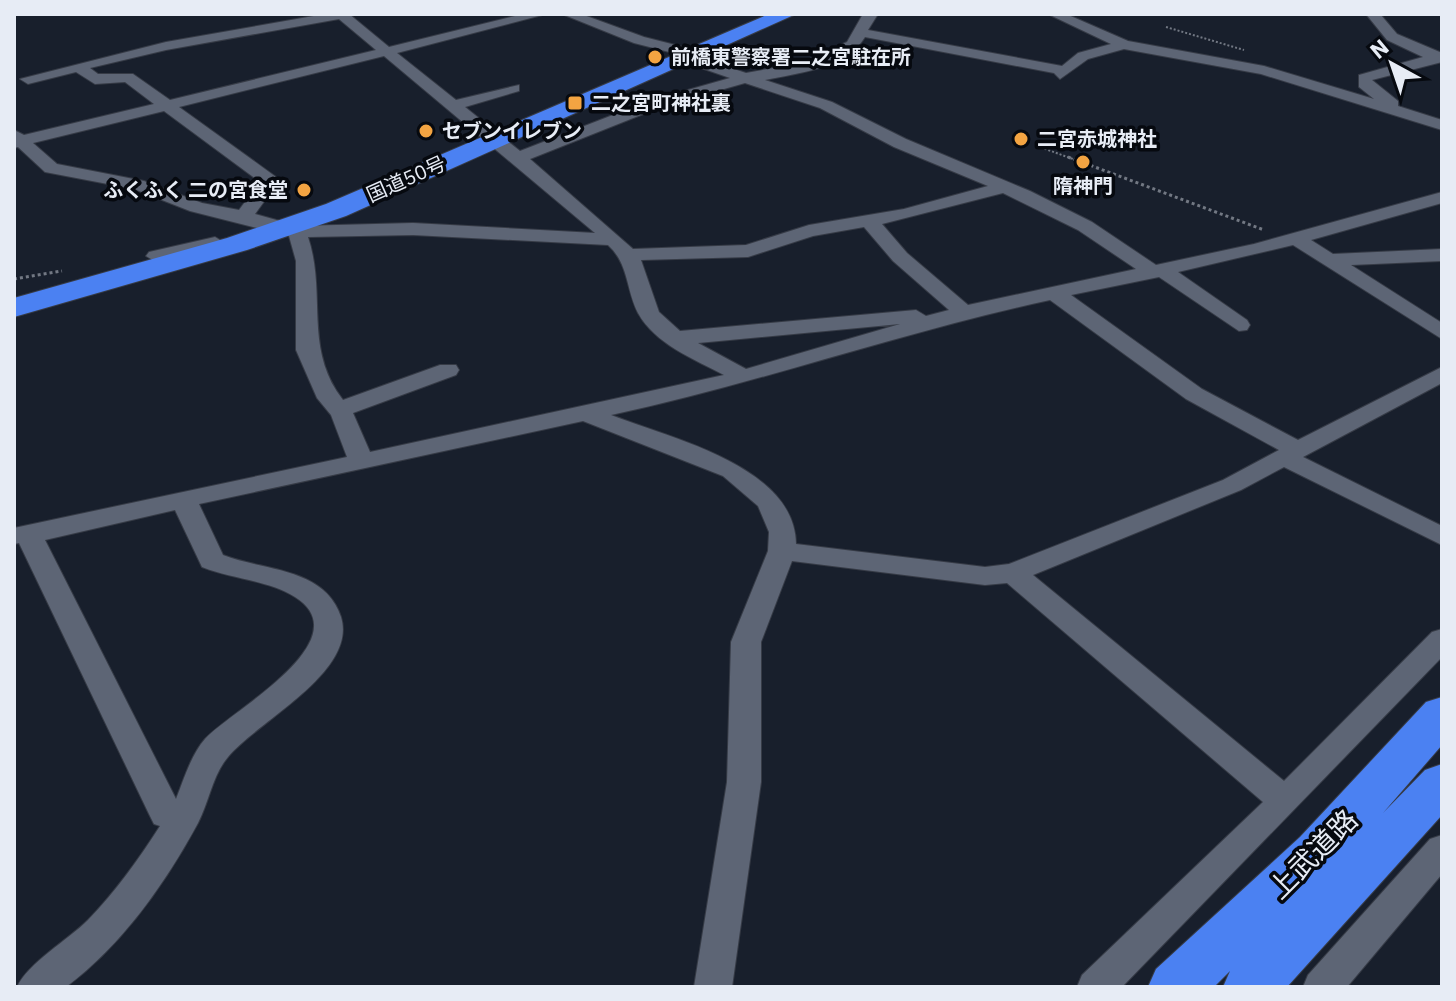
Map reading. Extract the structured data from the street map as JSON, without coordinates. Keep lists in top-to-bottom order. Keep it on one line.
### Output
{"streets":{"highway":["国道50号","上武道路"]},"places":{"other":["前橋東警察署二之宮駐在所","セブンイレブン","二宮赤城神社","隋神門","ふくふく 二の宮食堂"],"transit":["二之宮町神社裏"]},"north":"top left"}
